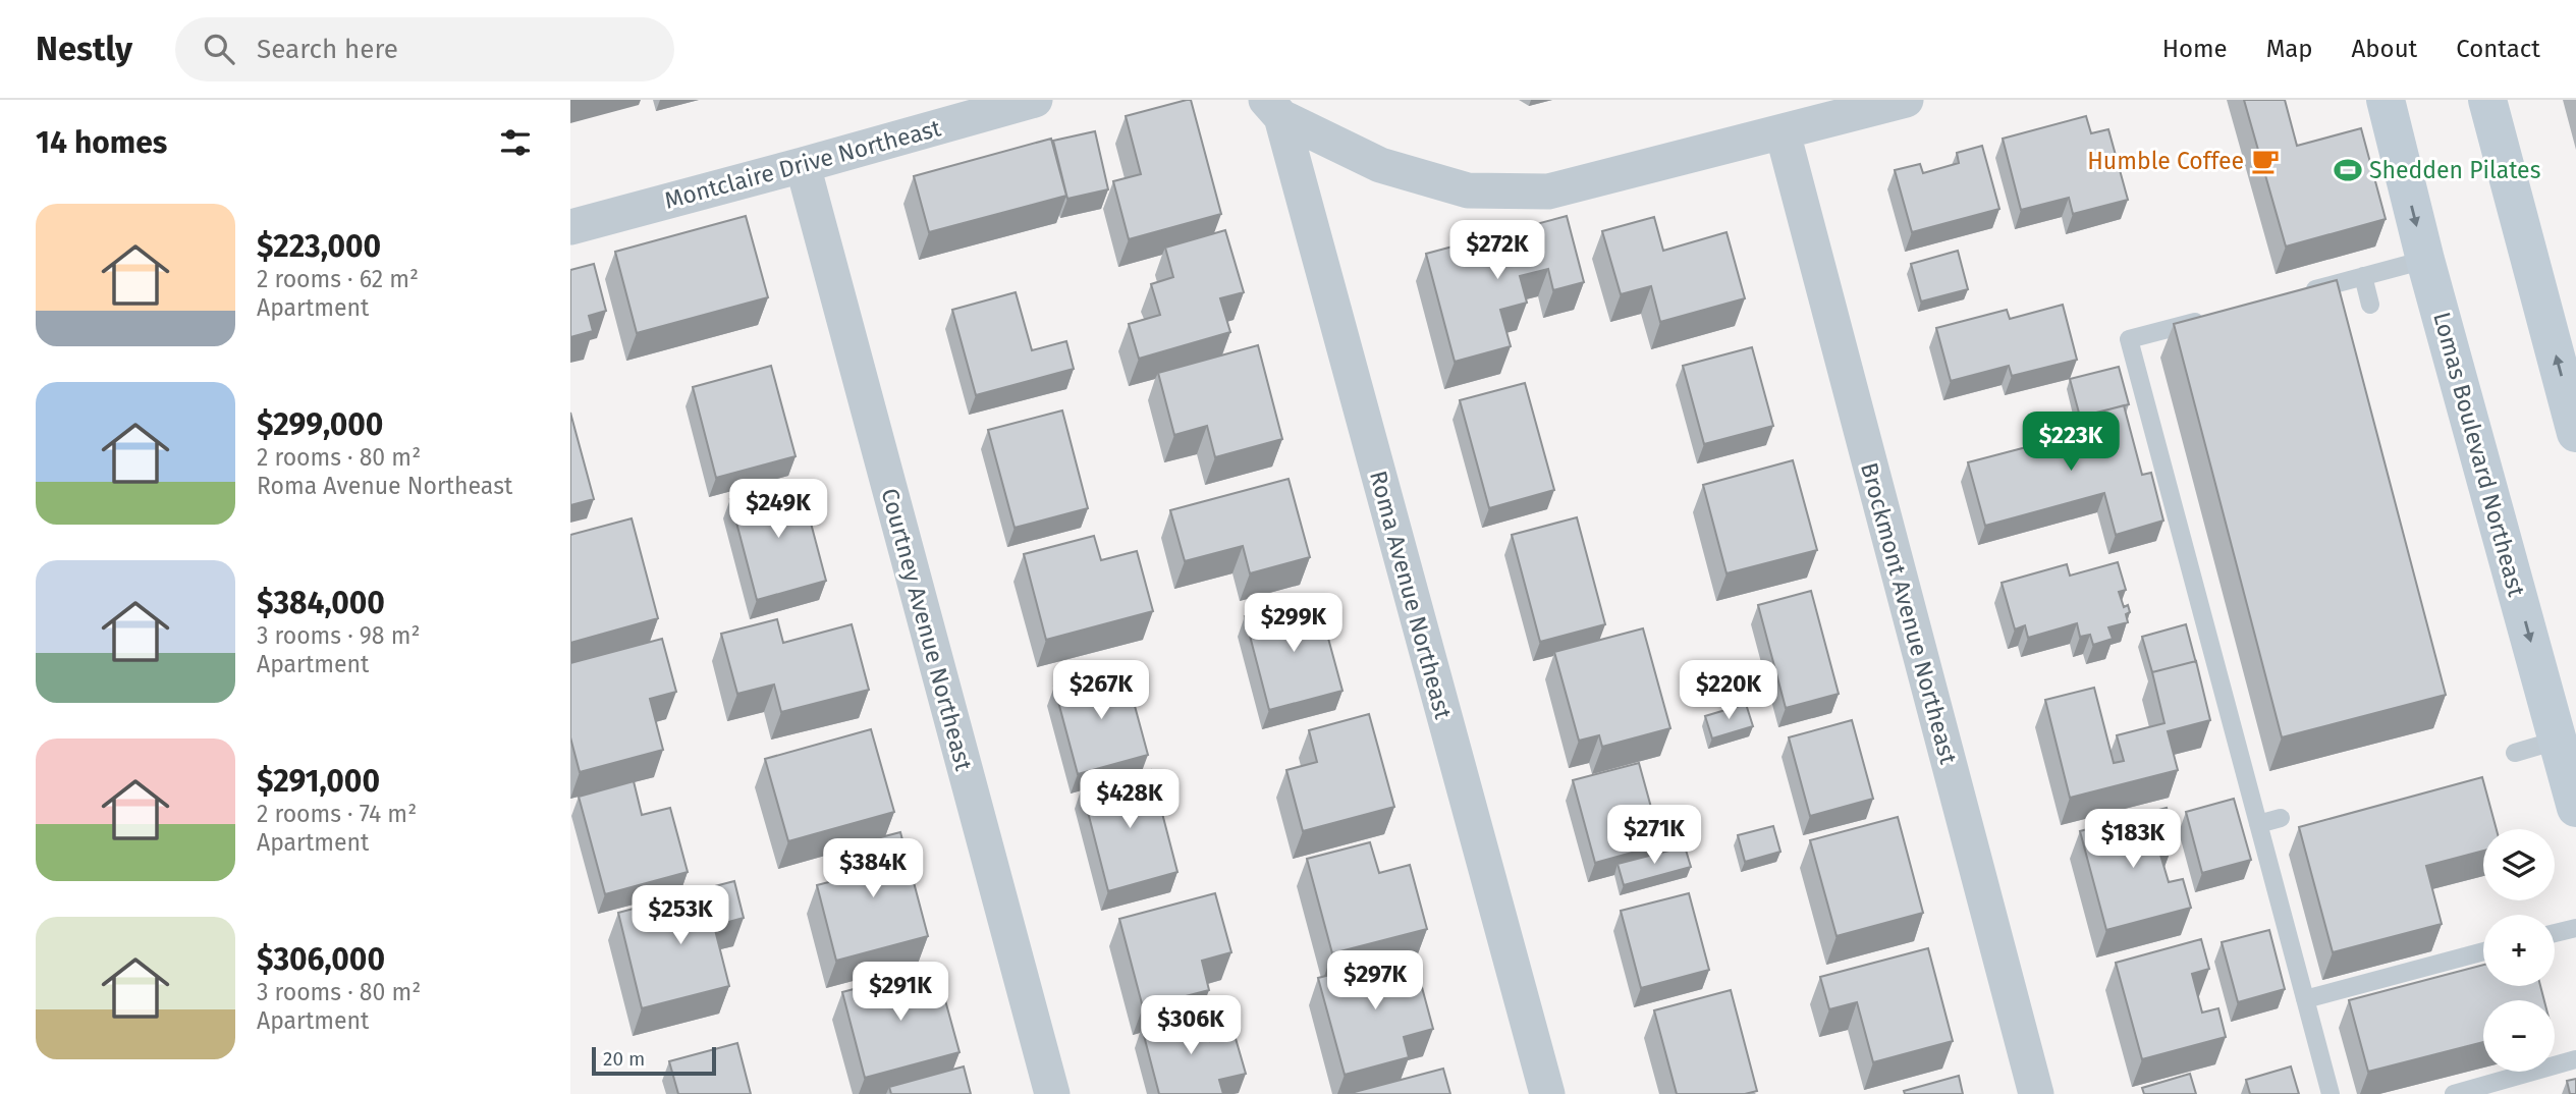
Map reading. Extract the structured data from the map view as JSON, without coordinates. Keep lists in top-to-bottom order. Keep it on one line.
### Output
{"streets":{"main road":["Lomas Boulevard Northeast"],"street":["Montclaire Drive Northeast","Roma Avenue Northeast","Brockmont Avenue Northeast","Courtney Avenue Northeast"]},"crossings":[["Montclaire Drive Northeast","Courtney Avenue Northeast"]],"places":{"cafe":["Humble Coffee"],"sports":["Shedden Pilates"]},"scale_bar":"20 m","page":{"header":"Nestly","search":"Search here","nav":["Home","Map","About","Contact"],"heading":"14 homes","list":[{"name":"$223,000","note":"2 rooms · 62 m² · Apartment"},{"name":"$299,000","note":"2 rooms · 80 m² · Roma Avenue Northeast"},{"name":"$384,000","note":"3 rooms · 98 m² · Apartment"},{"name":"$291,000","note":"2 rooms · 74 m² · Apartment"},{"name":"$306,000","note":"3 rooms · 80 m² · Apartment"}],"price":["$272K","$223K","$249K","$299K","$267K","$220K","$428K","$271K","$183K","$384K","$253K","$297K","$291K","$306K"],"map_buttons":["+","−"],"scale":"20 m"}}
